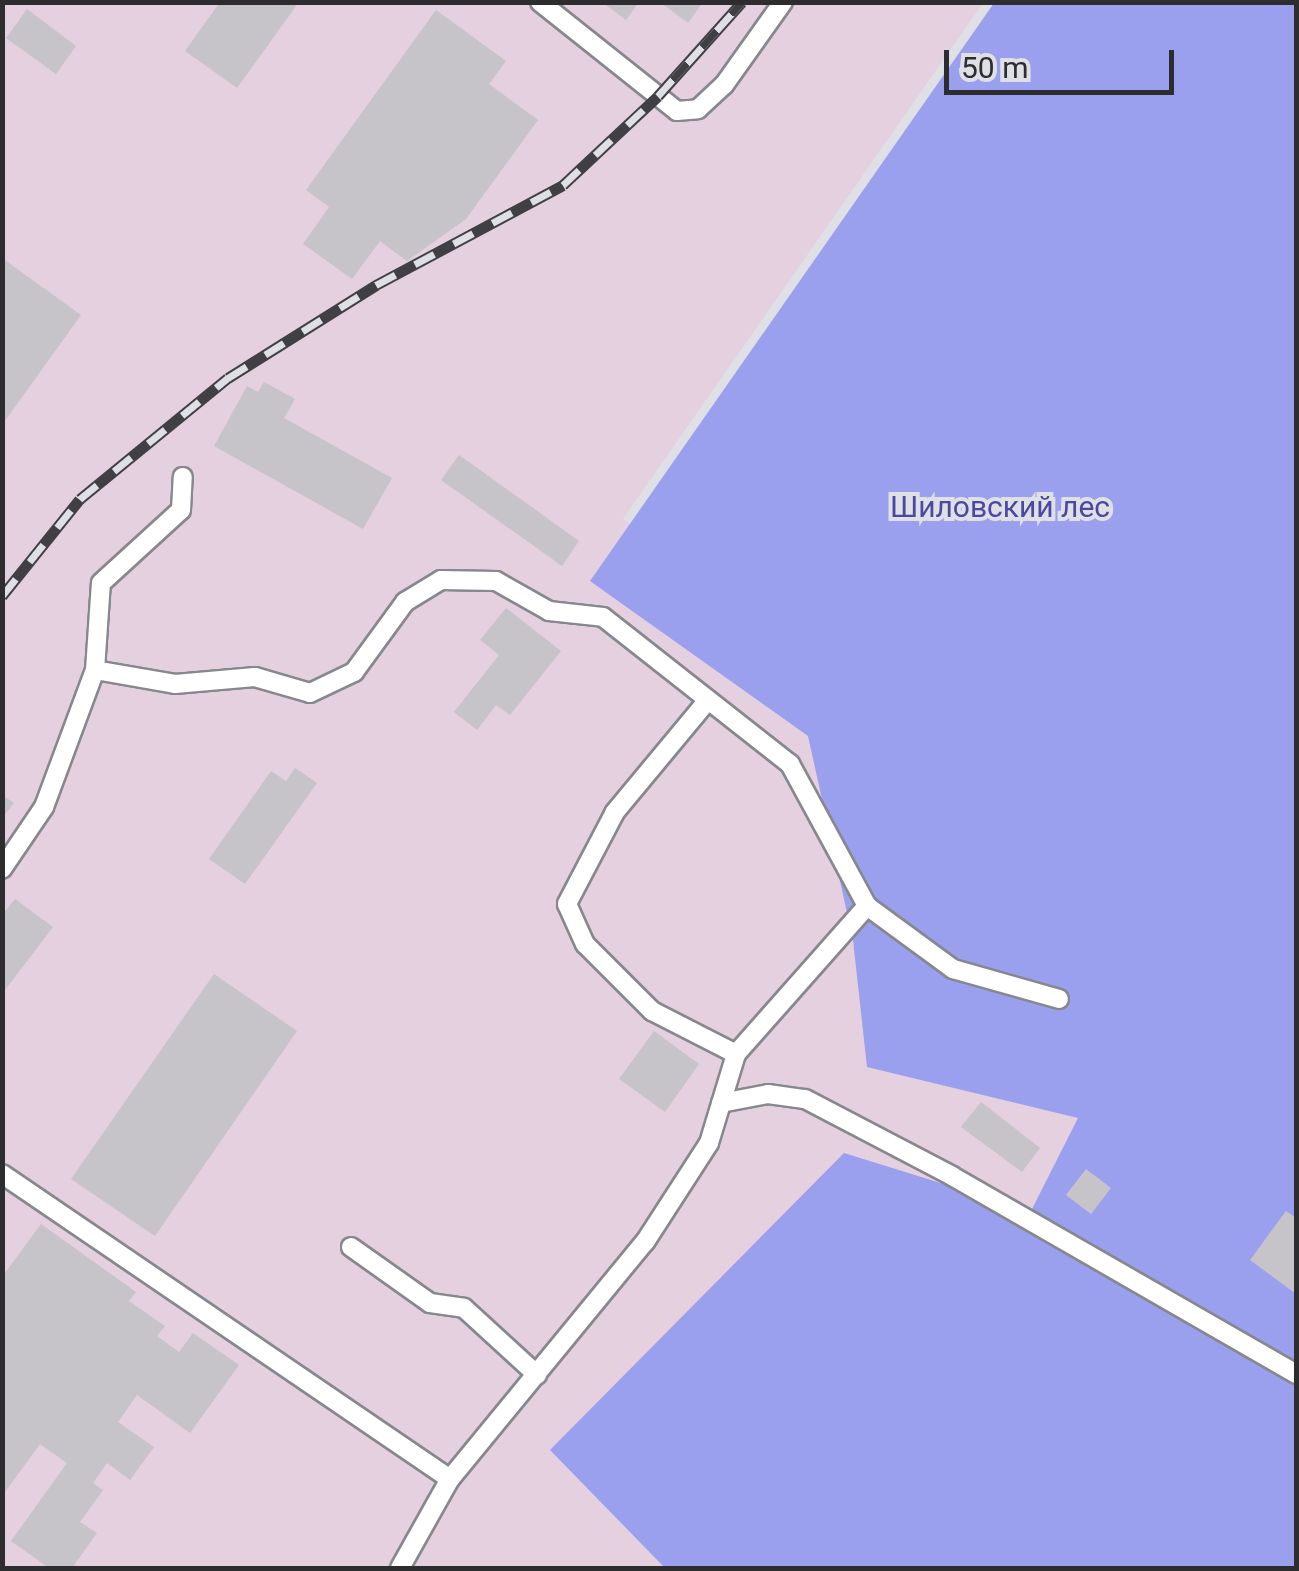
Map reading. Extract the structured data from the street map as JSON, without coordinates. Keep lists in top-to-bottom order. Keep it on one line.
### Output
{"parks":["Шиловский лес"],"scale_bar":"50 m"}
